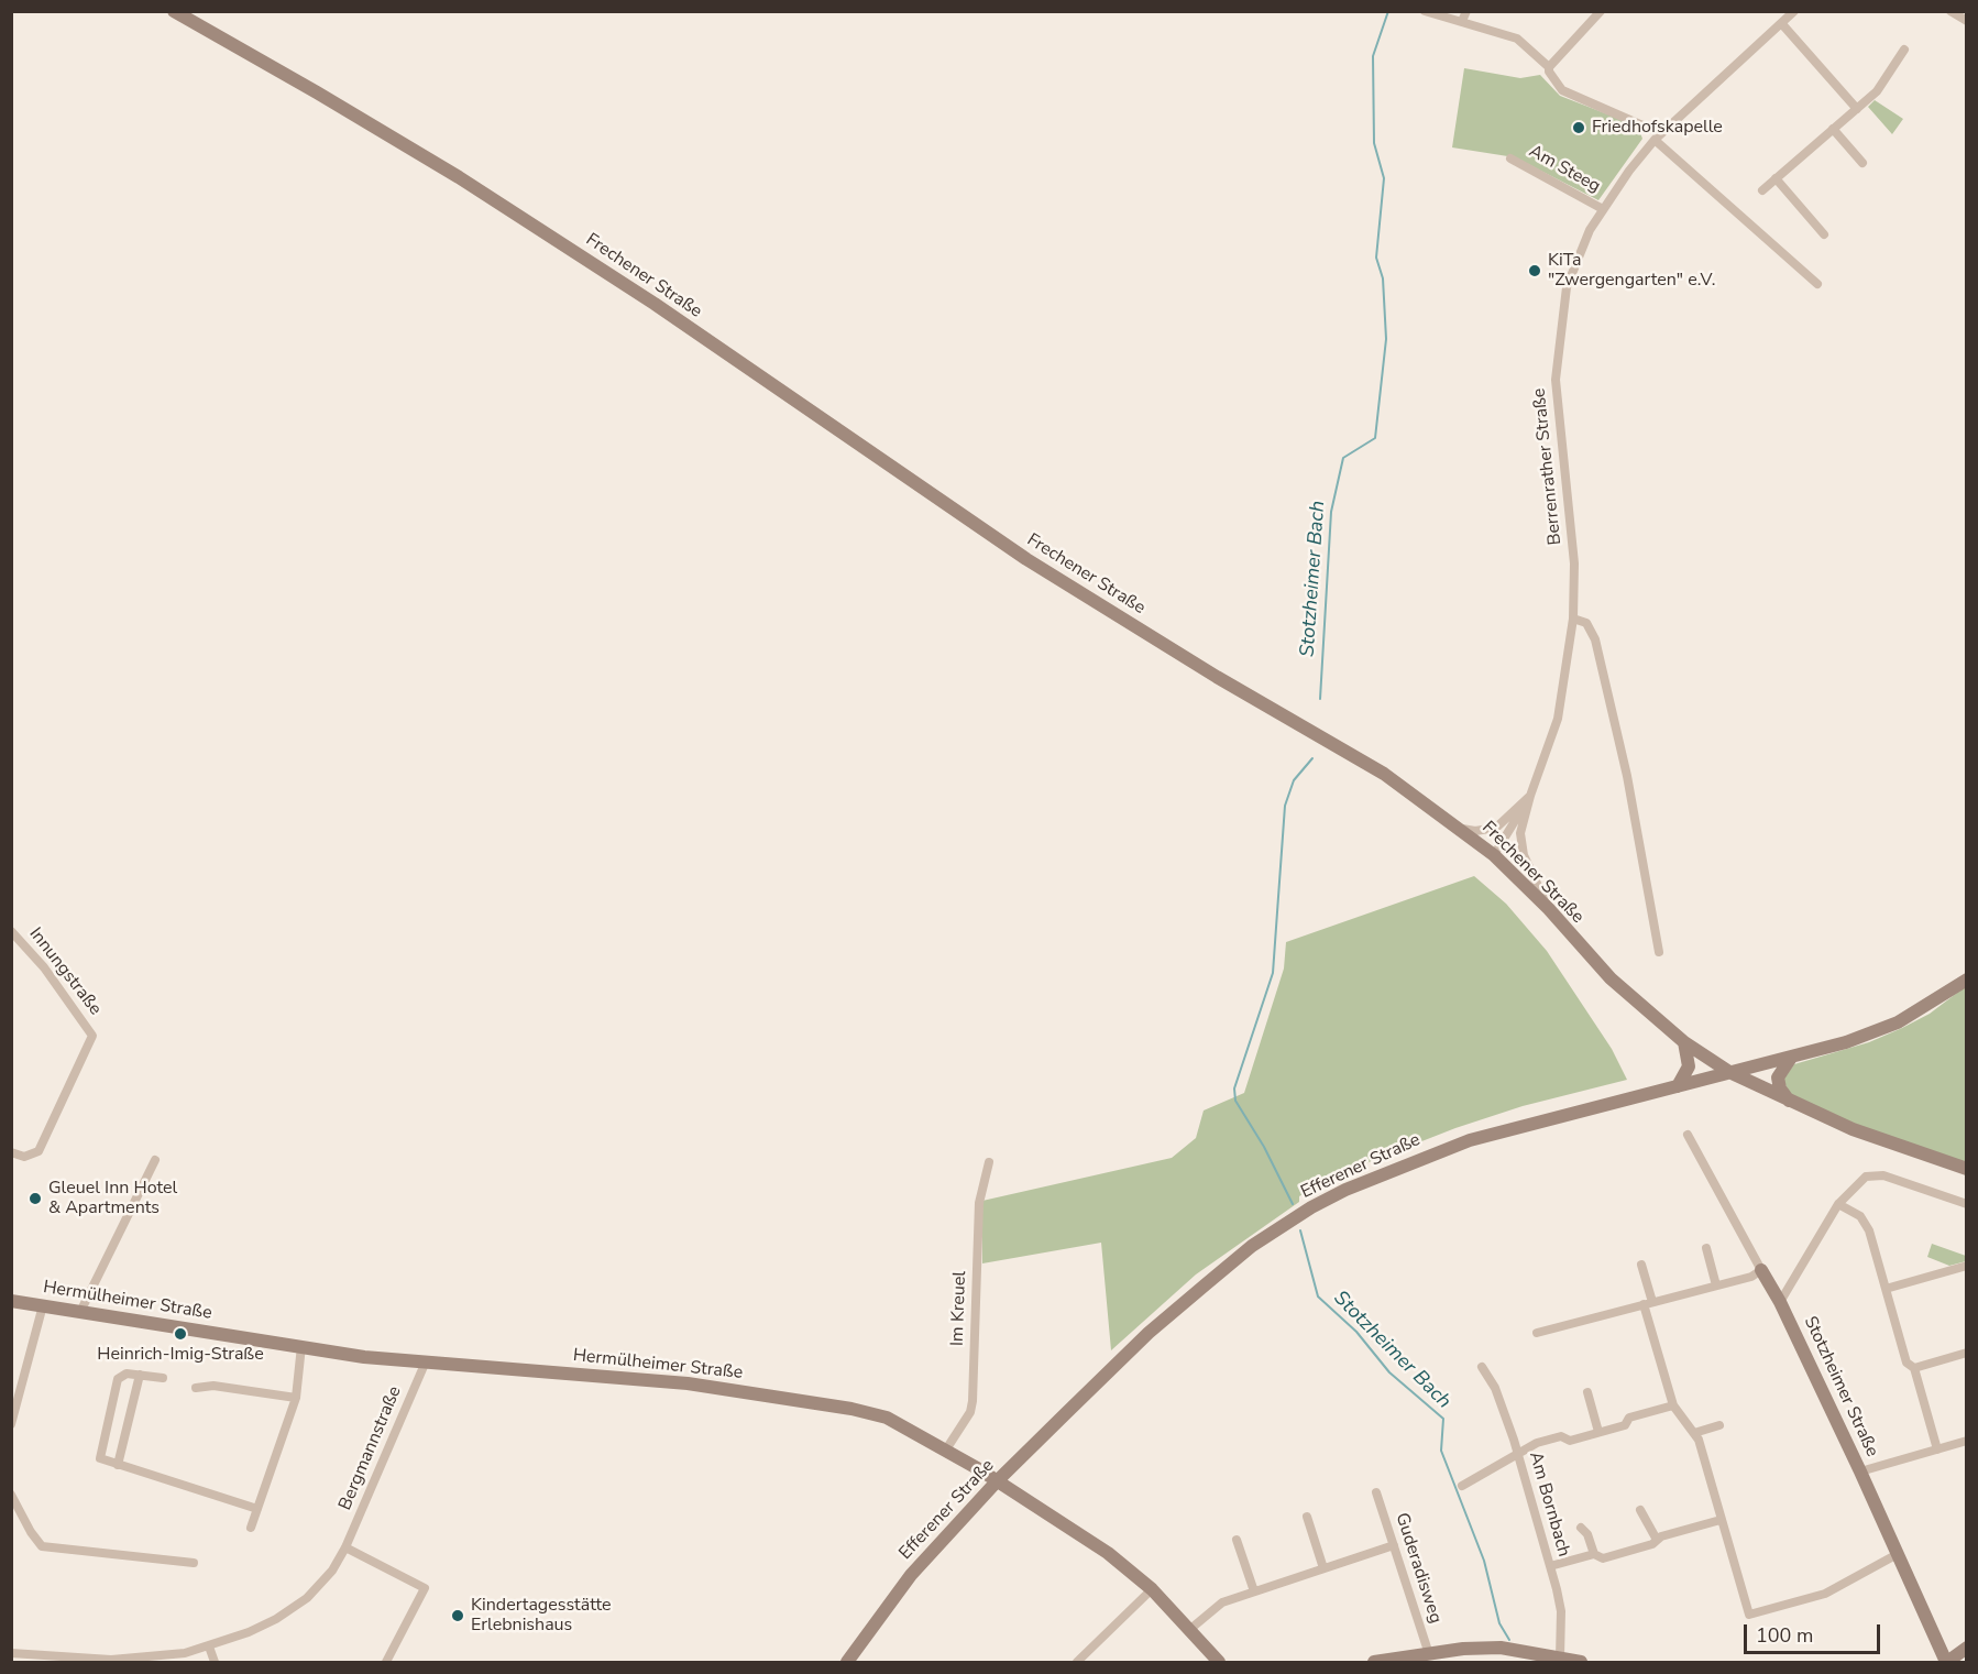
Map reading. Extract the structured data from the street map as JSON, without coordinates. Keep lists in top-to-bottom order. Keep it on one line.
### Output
{"streets":{"street":["Am Steeg","Frechener Straße","Berrenrather Straße","Innungstraße","Efferener Straße","Hermülheimer Straße","Im Kreuel","Stotzheimer Straße","Bergmannstraße","Am Bornbach","Guderadisweg"]},"crossings":[["Am Steeg","Berrenrather Straße"],["Frechener Straße","Berrenrather Straße"],["Frechener Straße","Efferener Straße"],["Efferener Straße","Hermülheimer Straße"],["Hermülheimer Straße","Im Kreuel"],["Hermülheimer Straße","Bergmannstraße"]],"water":["Stotzheimer Bach"],"places":["Friedhofskapelle","KiTa \"Zwergengarten\" e.V.","Gleuel Inn Hotel & Apartments","Heinrich-Imig-Straße","Kindertagesstätte Erlebnishaus"],"scale_bar":"100 m"}
